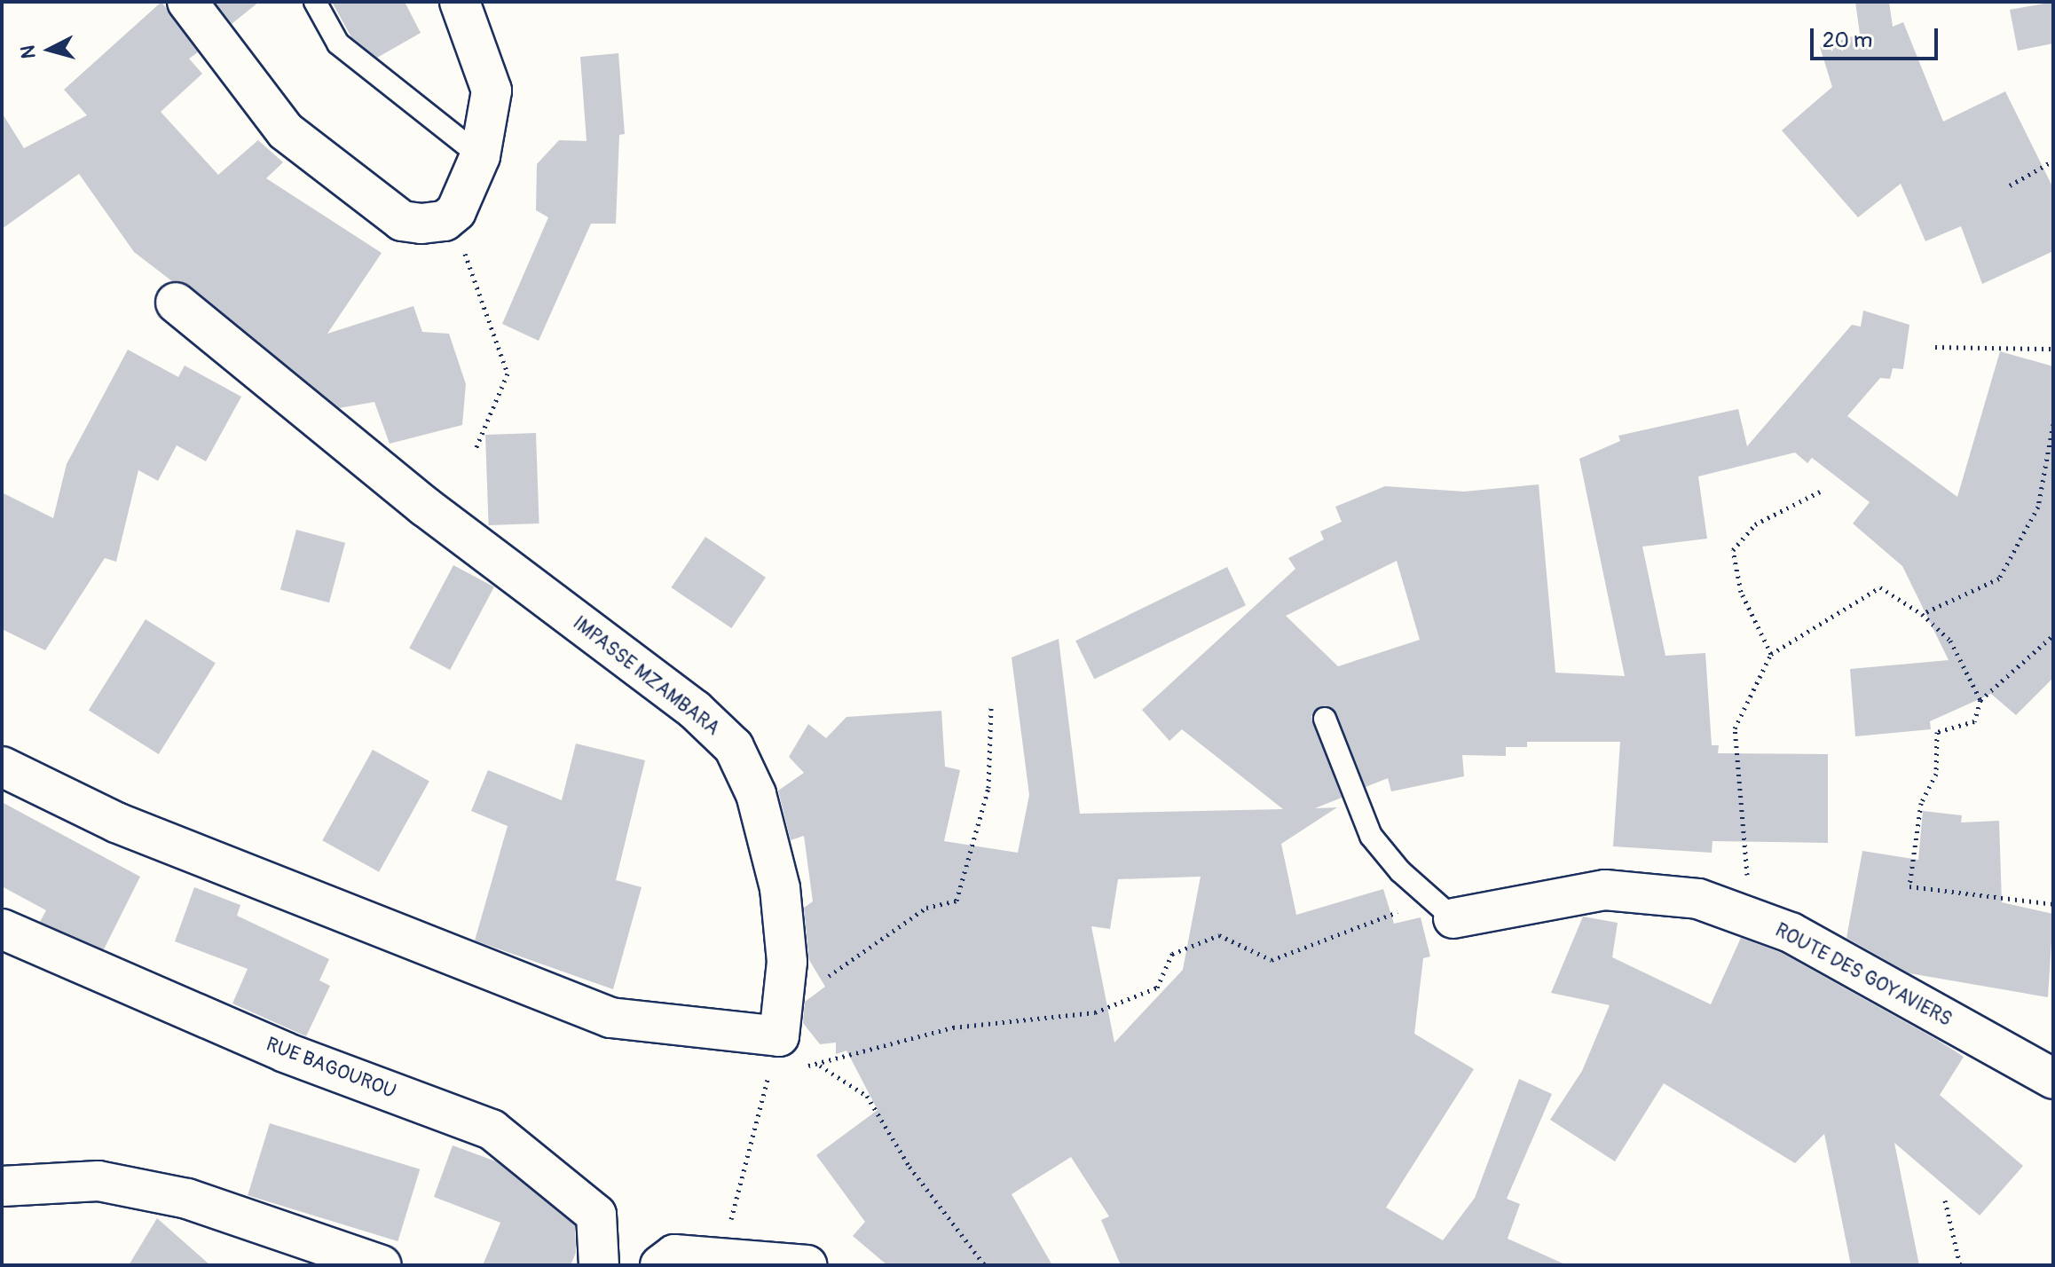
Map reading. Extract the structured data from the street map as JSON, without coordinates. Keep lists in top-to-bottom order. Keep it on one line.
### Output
{"streets":{"street":["IMPASSE MZAMBARA","ROUTE DES GOYAVIERS","RUE BAGOUROU"]},"scale_bar":"20 m","north":"left"}
